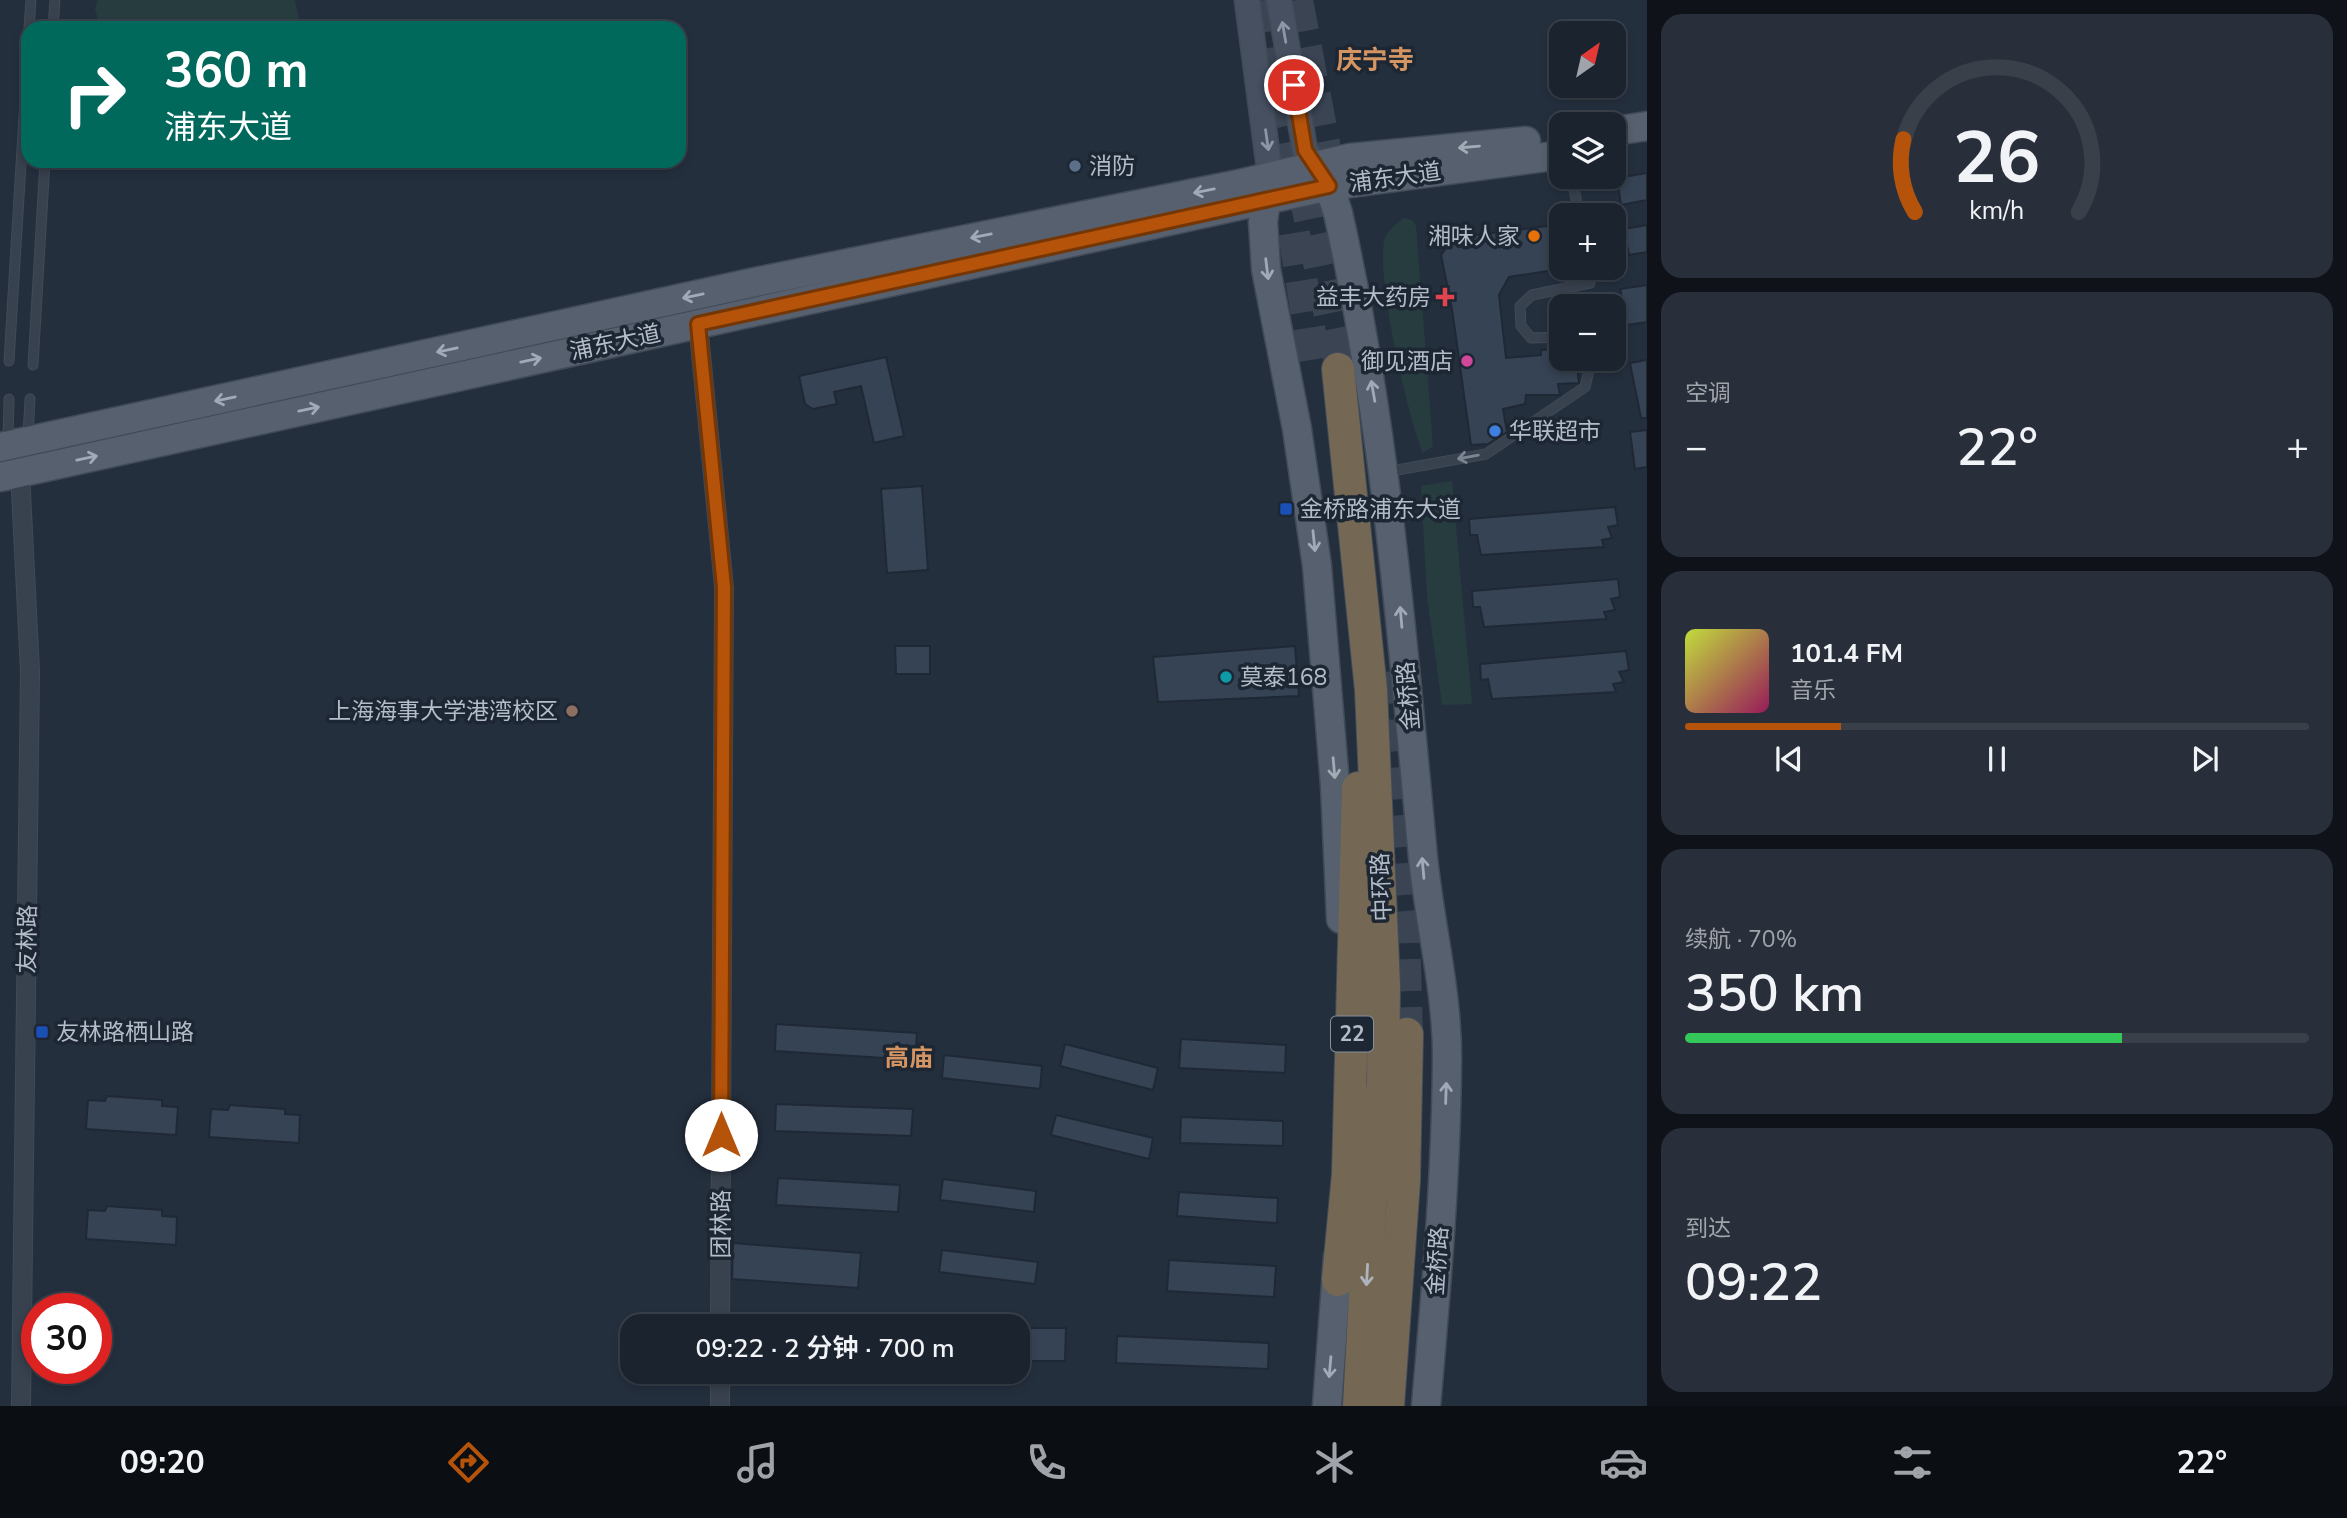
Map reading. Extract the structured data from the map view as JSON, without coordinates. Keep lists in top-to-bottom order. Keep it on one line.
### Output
{"streets":{"highway":["中环路","22"],"main road":["浦东大道","金桥路"],"street":["友林路","团林路"]},"crossings":[["浦东大道","金桥路"],["浦东大道","友林路"],["浦东大道","团林路"],["中环路","22"]],"one_way":["金桥路"],"districts":["庆宁寺","高庙"],"places":{"other":["消防","湘味人家","御见酒店","华联超市","莫泰168","上海海事大学港湾校区"],"health":["益丰大药房"],"transit":["金桥路浦东大道","友林路栖山路"]},"north":"top right","page":{"map_buttons":["+","−"],"turn":["360 m","浦东大道"],"tile":["空调",["续航 · 70%","350 km"],["到达","09:22"]],"heat":["−","22°","+"],"song":["101.4 FM","音乐"],"limit":"30","trip":"09:22 · 2 分钟 · 700 m","tabs":["09:20","22°"],"gauge":["26","km/h"]}}
